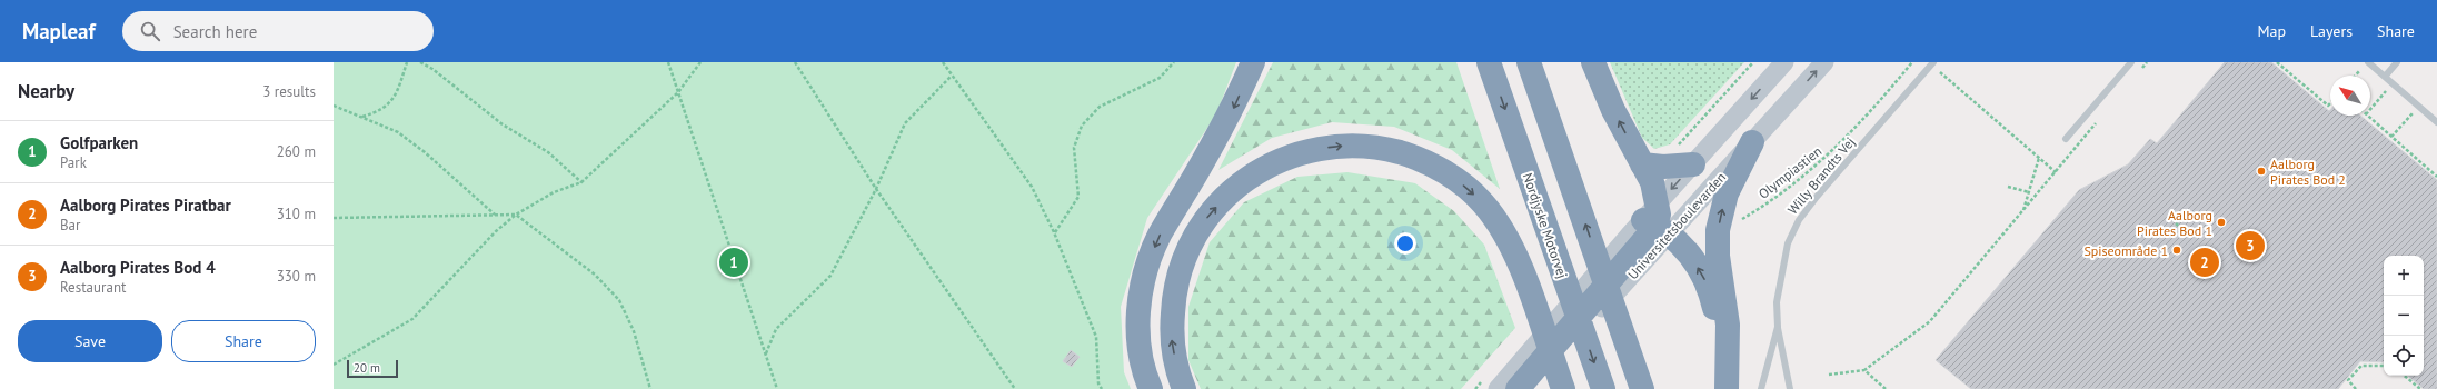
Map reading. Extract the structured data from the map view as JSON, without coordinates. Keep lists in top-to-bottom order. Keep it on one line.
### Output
{"streets":{"highway":["Nordjyske Motorvej"],"main road":["Universitetsboulevarden"],"lane":["Willy Brandts Vej"],"path":["Olympiastien"]},"places":["Aalborg Pirates Bod 2","Aalborg Pirates Bod 1","Spiseområde 1"],"scale_bar":"20 m","north":"top left","page":{"header":"Mapleaf","search":"Search here","nav":["Map","Layers","Share"],"heading":["Nearby","3 results"],"list":[{"mark":"1","name":"Golfparken","note":"Park","value":"260 m"},{"mark":"2","name":"Aalborg Pirates Piratbar","note":"Bar","value":"310 m"},{"mark":"3","name":"Aalborg Pirates Bod 4","note":"Restaurant","value":"330 m"}],"pins":["3","1","2"],"map_buttons":["+","−"],"buttons":["Save","Share"],"scale":"20 m"}}
